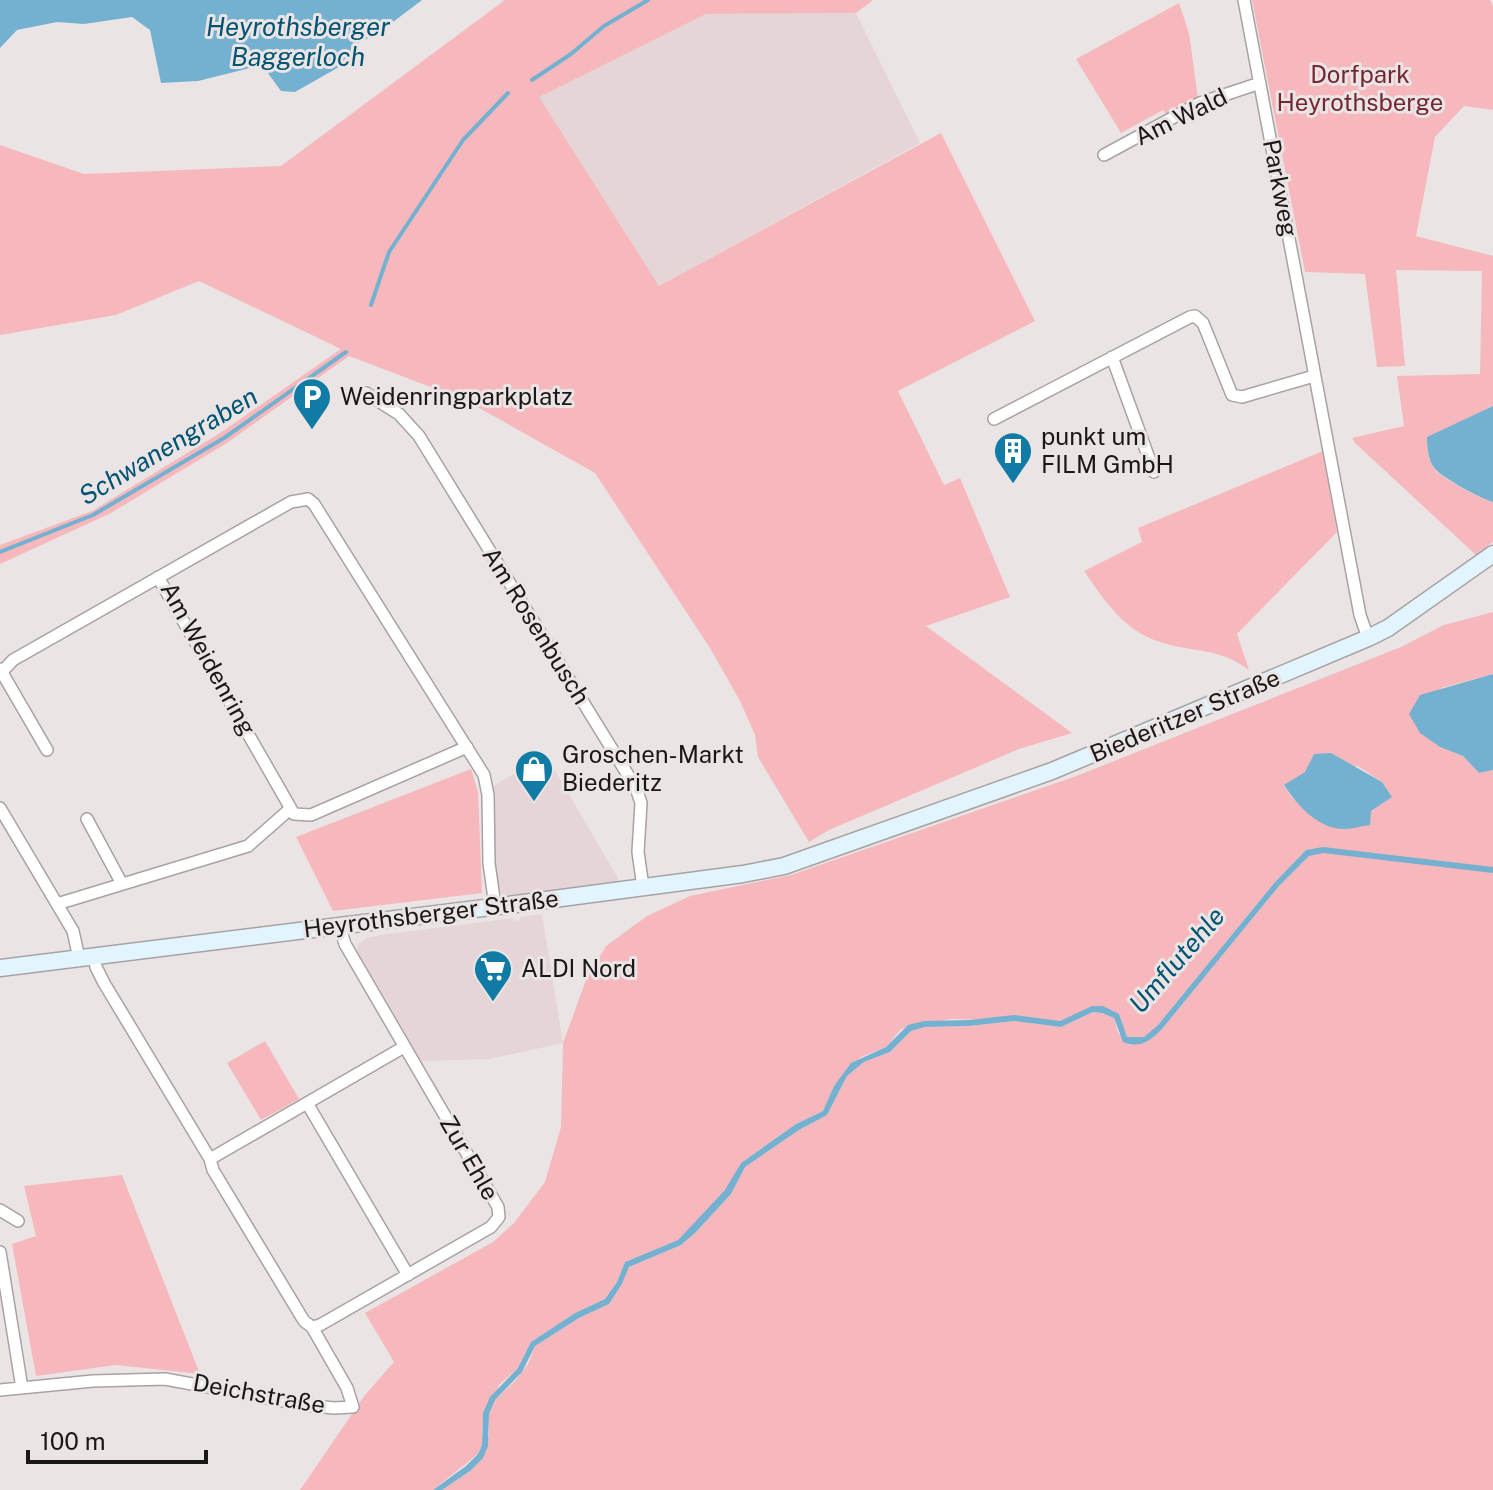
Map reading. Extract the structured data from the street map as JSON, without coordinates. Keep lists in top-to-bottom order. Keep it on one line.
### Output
{"streets":{"street":["Am Wald","Parkweg","Am Rosenbusch","Am Weidenring","Biederitzer Straße","Heyrothsberger Straße","Zur Ehle","Deichstraße"]},"crossings":[["Am Wald","Parkweg"],["Parkweg","Biederitzer Straße"],["Am Rosenbusch","Heyrothsberger Straße"],["Am Weidenring","Heyrothsberger Straße"],["Biederitzer Straße","Heyrothsberger Straße"],["Heyrothsberger Straße","Zur Ehle"],["Zur Ehle","Deichstraße"]],"water":["Heyrothsberger Baggerloch","Schwanengraben","Umflutehle"],"parks":["Dorfpark Heyrothsberge"],"places":{"parking":["Weidenringparkplatz"],"building":["punkt um FILM GmbH"],"shop":["Groschen-Markt Biederitz"],"supermarket":["ALDI Nord"]},"scale_bar":"100 m"}
